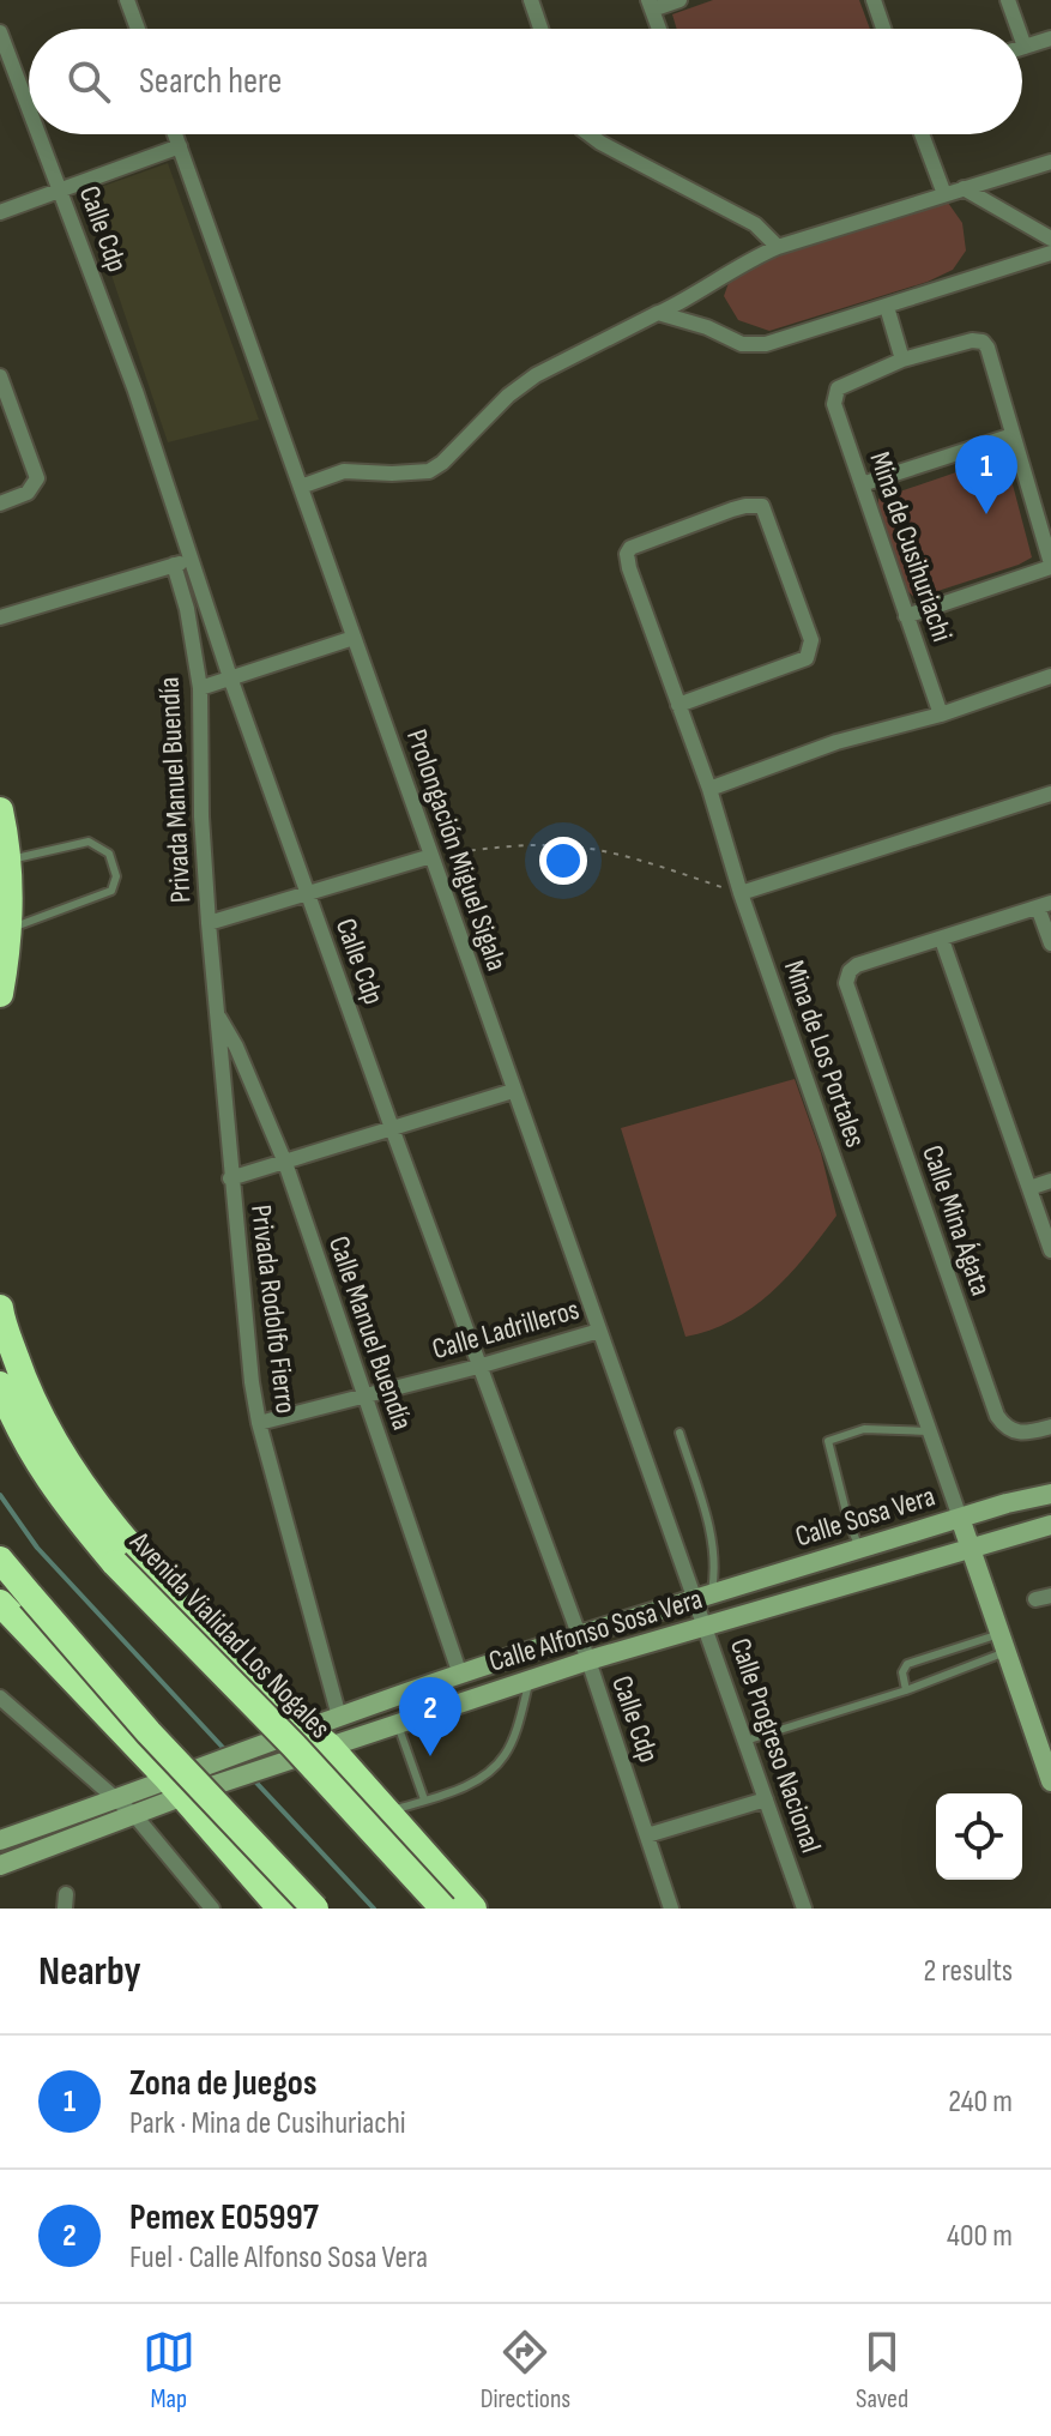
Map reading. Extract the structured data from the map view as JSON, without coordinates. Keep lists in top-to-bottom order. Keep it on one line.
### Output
{"streets":{"highway":["Avenida Vialidad Los Nogales"],"main road":["Calle Sosa Vera","Calle Alfonso Sosa Vera"],"street":["Calle Cdp","Mina de Cusihuriachi","Privada Manuel Buendía","Prolongación Miguel Sigala","Mina de Los Portales","Calle Mina Ágata","Privada Rodolfo Fierro","Calle Ladrilleros","Calle Manuel Buendía","Calle Progreso Nacional"]},"crossings":[["Calle Cdp","Calle Ladrilleros"],["Calle Cdp","Calle Alfonso Sosa Vera"],["Privada Manuel Buendía","Privada Rodolfo Fierro"],["Privada Manuel Buendía","Calle Manuel Buendía"],["Prolongación Miguel Sigala","Calle Ladrilleros"],["Prolongación Miguel Sigala","Calle Sosa Vera"],["Prolongación Miguel Sigala","Calle Alfonso Sosa Vera"],["Prolongación Miguel Sigala","Calle Progreso Nacional"],["Mina de Los Portales","Calle Sosa Vera"],["Privada Rodolfo Fierro","Calle Ladrilleros"],["Privada Rodolfo Fierro","Calle Manuel Buendía"],["Privada Rodolfo Fierro","Calle Alfonso Sosa Vera"],["Calle Ladrilleros","Calle Manuel Buendía"],["Calle Manuel Buendía","Calle Alfonso Sosa Vera"],["Calle Sosa Vera","Calle Alfonso Sosa Vera"],["Calle Sosa Vera","Calle Progreso Nacional"],["Calle Alfonso Sosa Vera","Calle Progreso Nacional"]],"page":{"search":"Search here","pins":["1","2"],"heading":["Nearby","2 results"],"list":[{"mark":"1","name":"Zona de Juegos","note":"Park · Mina de Cusihuriachi","value":"240 m"},{"mark":"2","name":"Pemex E05997","note":"Fuel · Calle Alfonso Sosa Vera","value":"400 m"}],"nav":["Map","Directions","Saved"]}}
